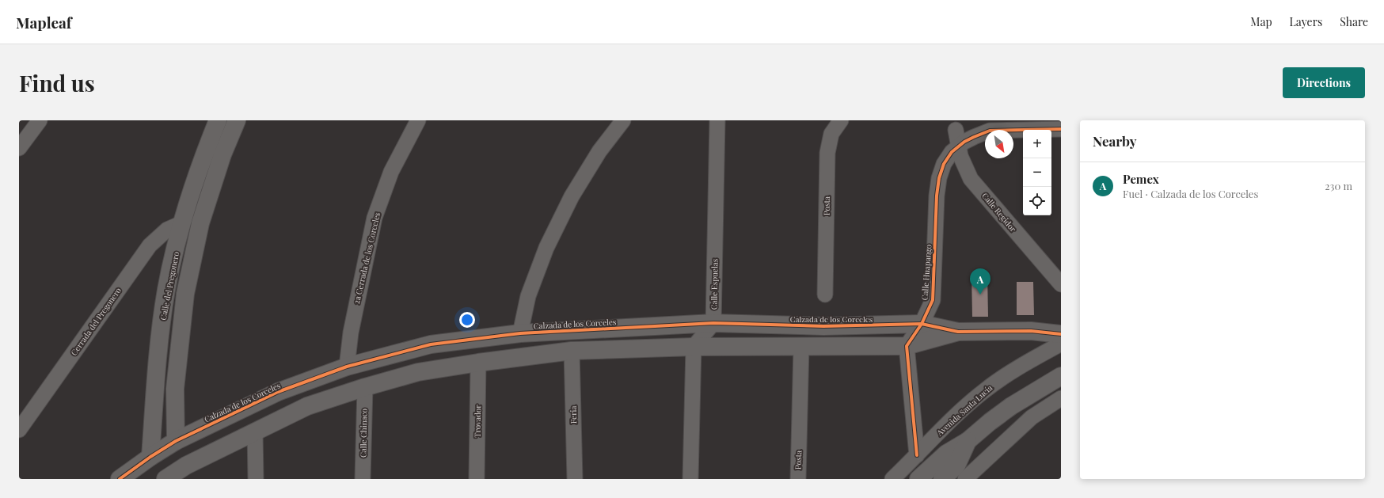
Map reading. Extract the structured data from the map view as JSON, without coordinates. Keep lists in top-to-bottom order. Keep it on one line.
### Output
{"streets":{"street":["Posta","Calle Regidor","2a Cerrada de los Corceles","Calle Huapango","Calle Espuelas","Calle del Pregonero","Calzada de los Corceles","Cerrada del Pregonero","Avenida Santa Lucía","Feria","Trovador","Calle Chinaco"]},"crossings":[["Posta","Calzada de los Corceles"],["Calle Regidor","Calle Huapango"],["2a Cerrada de los Corceles","Calzada de los Corceles"],["Calle Huapango","Calzada de los Corceles"],["Calle Espuelas","Calzada de los Corceles"],["Calle del Pregonero","Calzada de los Corceles"],["Calle del Pregonero","Cerrada del Pregonero"],["Calzada de los Corceles","Feria"],["Calzada de los Corceles","Trovador"],["Calzada de los Corceles","Calle Chinaco"]],"north":"bottom right","page":{"header":"Mapleaf","nav":["Map","Layers","Share"],"buttons":"Directions","title":"Find us","heading":"Nearby","map_buttons":["+","−"],"list":[{"mark":"A","name":"Pemex","note":"Fuel · Calzada de los Corceles","value":"230 m"}],"pins":"A"}}
